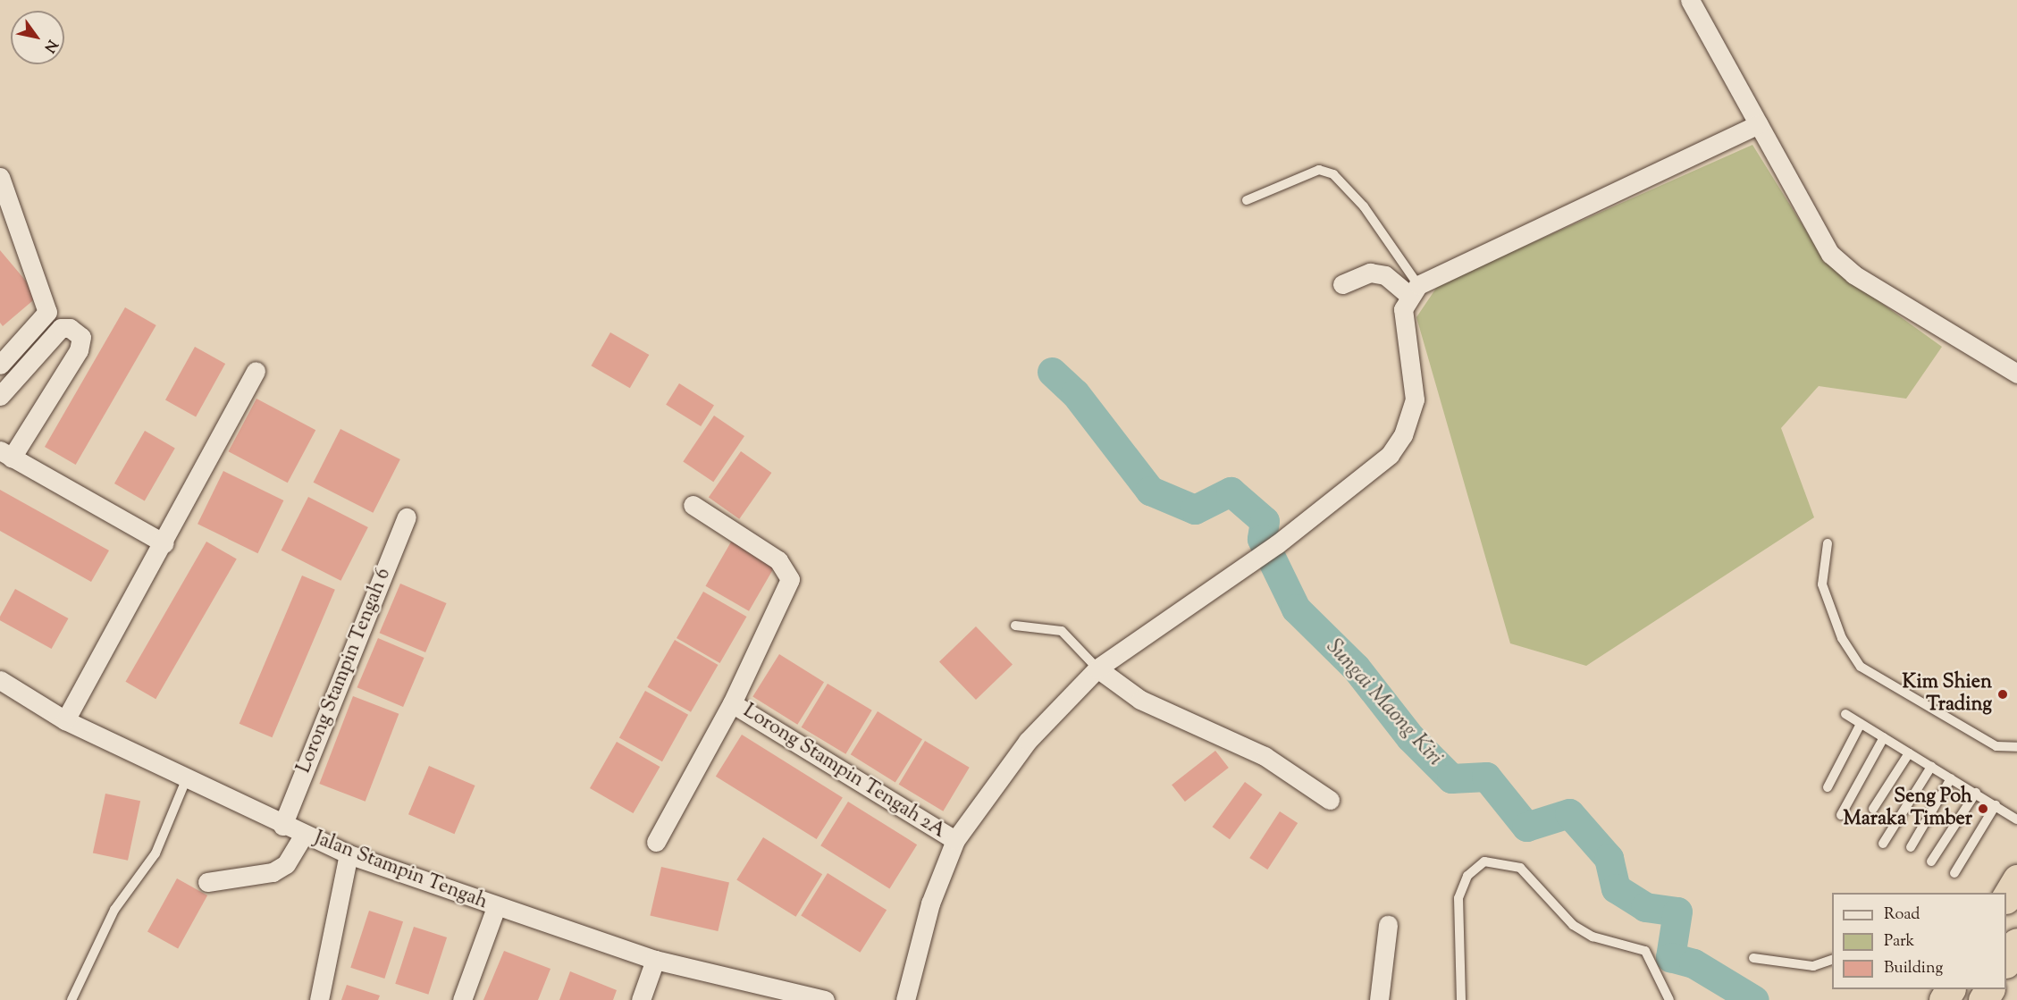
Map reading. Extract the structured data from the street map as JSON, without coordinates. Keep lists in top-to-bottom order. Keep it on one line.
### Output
{"streets":{"street":["Lorong Stampin Tengah 6","Lorong Stampin Tengah 2A","Jalan Stampin Tengah"]},"crossings":[["Lorong Stampin Tengah 6","Jalan Stampin Tengah"]],"water":["Sungai Maong Kiri"],"places":["Kim Shien Trading","Seng Poh Maraka Timber"],"legend":["Road","Park","Building"],"north":"bottom right"}
